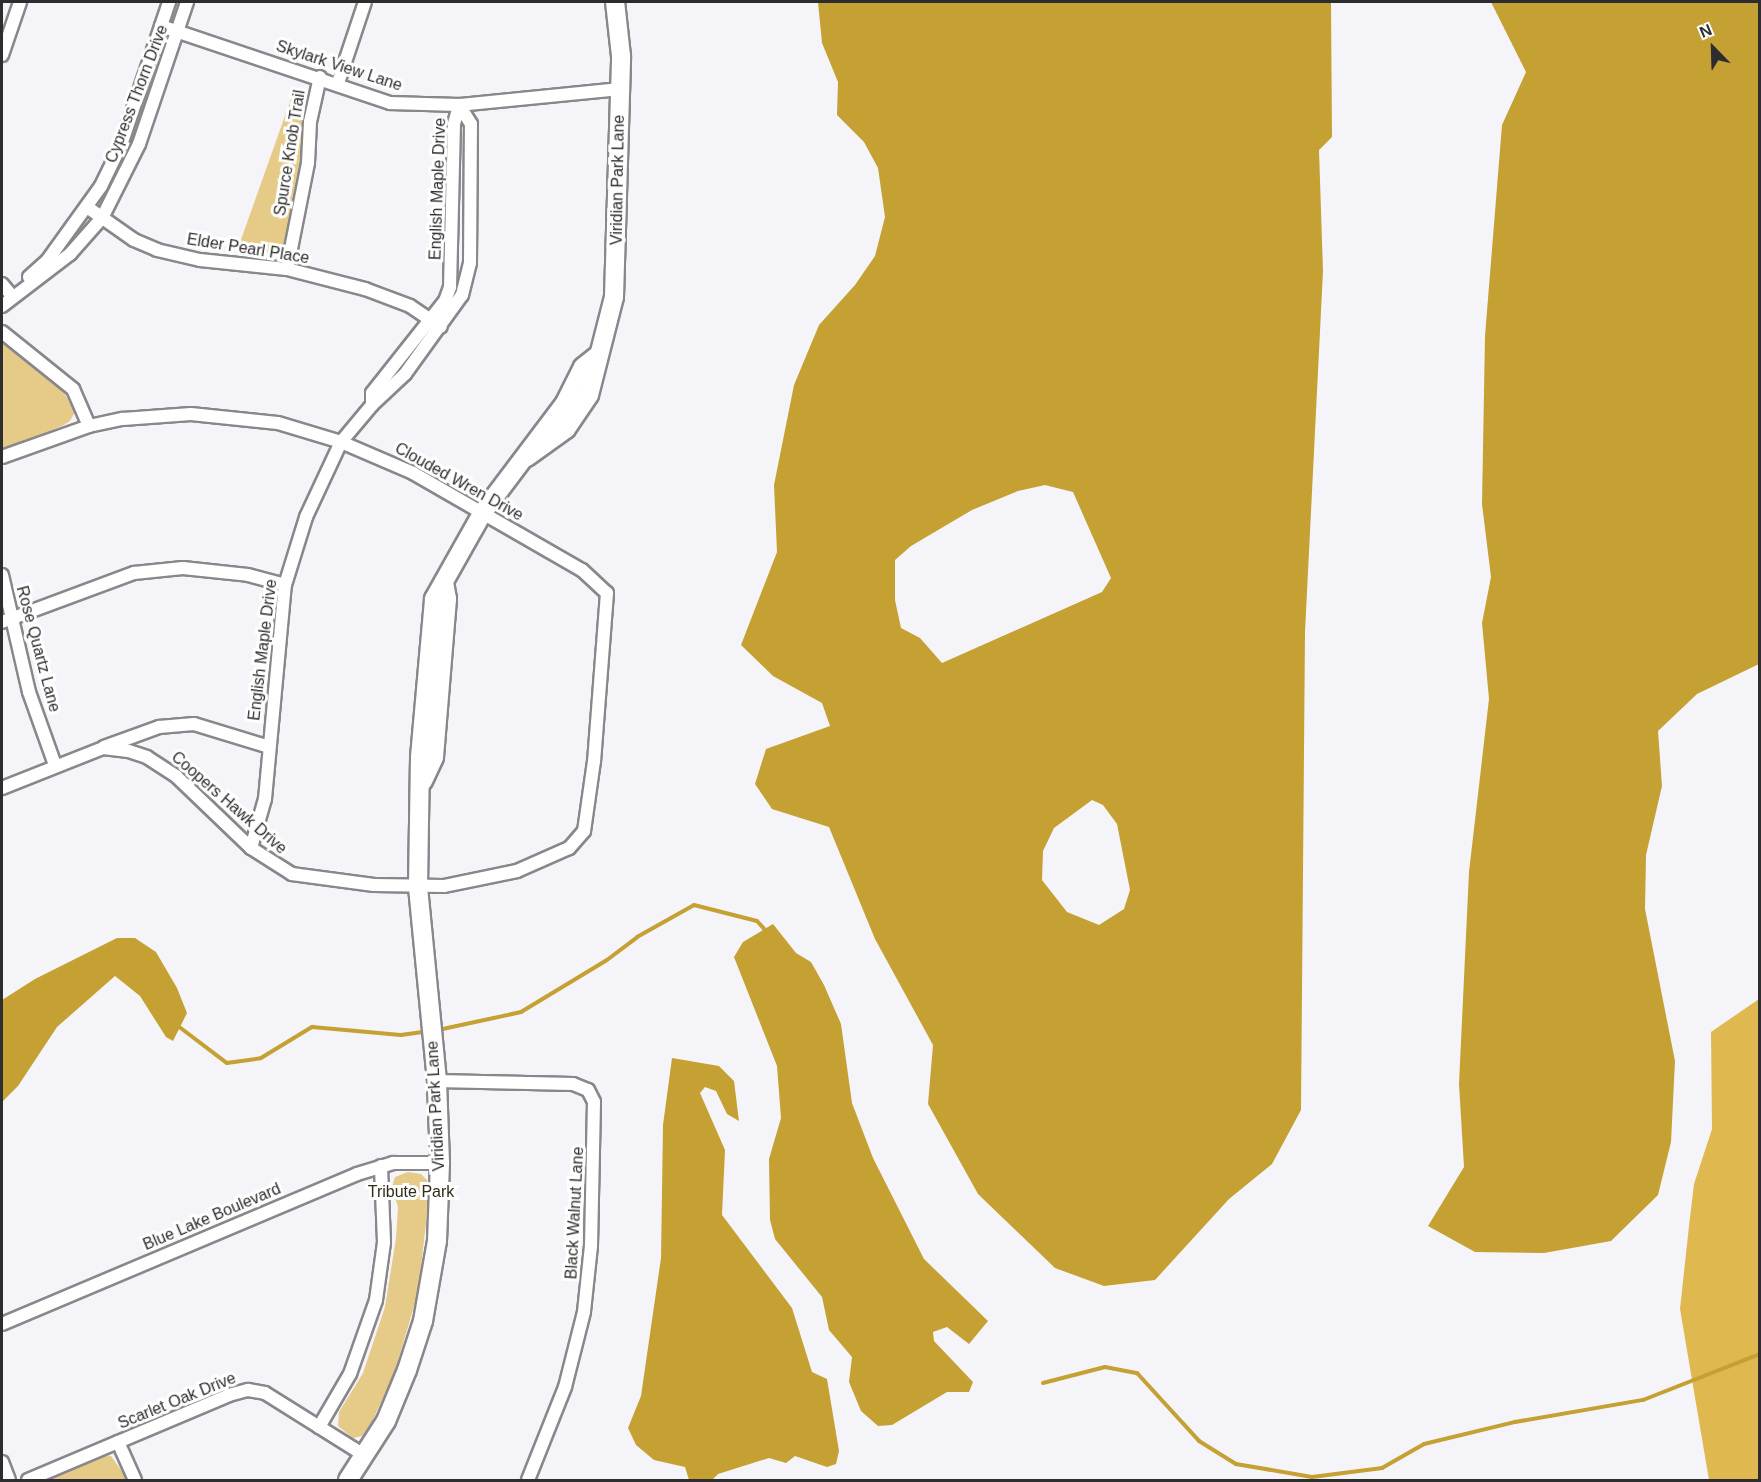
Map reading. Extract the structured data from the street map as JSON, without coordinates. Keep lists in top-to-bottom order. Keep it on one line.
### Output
{"streets":{"street":["Skylark View Lane","Cypress Thorn Drive","Spurce Knob Trail","Viridian Park Lane","English Maple Drive","Elder Pearl Place","Clouded Wren Drive","Rose Quartz Lane","Coopers Hawk Drive","Black Walnut Lane","Blue Lake Boulevard","Scarlet Oak Drive"]},"crossings":[["Skylark View Lane","Cypress Thorn Drive"],["Skylark View Lane","Spurce Knob Trail"],["Skylark View Lane","Viridian Park Lane"],["Skylark View Lane","English Maple Drive"],["Cypress Thorn Drive","Elder Pearl Place"],["Spurce Knob Trail","Elder Pearl Place"],["Viridian Park Lane","Clouded Wren Drive"],["Viridian Park Lane","Coopers Hawk Drive"],["Viridian Park Lane","Black Walnut Lane"],["Viridian Park Lane","Blue Lake Boulevard"],["Viridian Park Lane","Scarlet Oak Drive"],["English Maple Drive","Elder Pearl Place"],["English Maple Drive","Clouded Wren Drive"],["English Maple Drive","Coopers Hawk Drive"],["Clouded Wren Drive","Coopers Hawk Drive"],["Rose Quartz Lane","Coopers Hawk Drive"]],"parks":["Tribute Park"],"north":"top left"}
